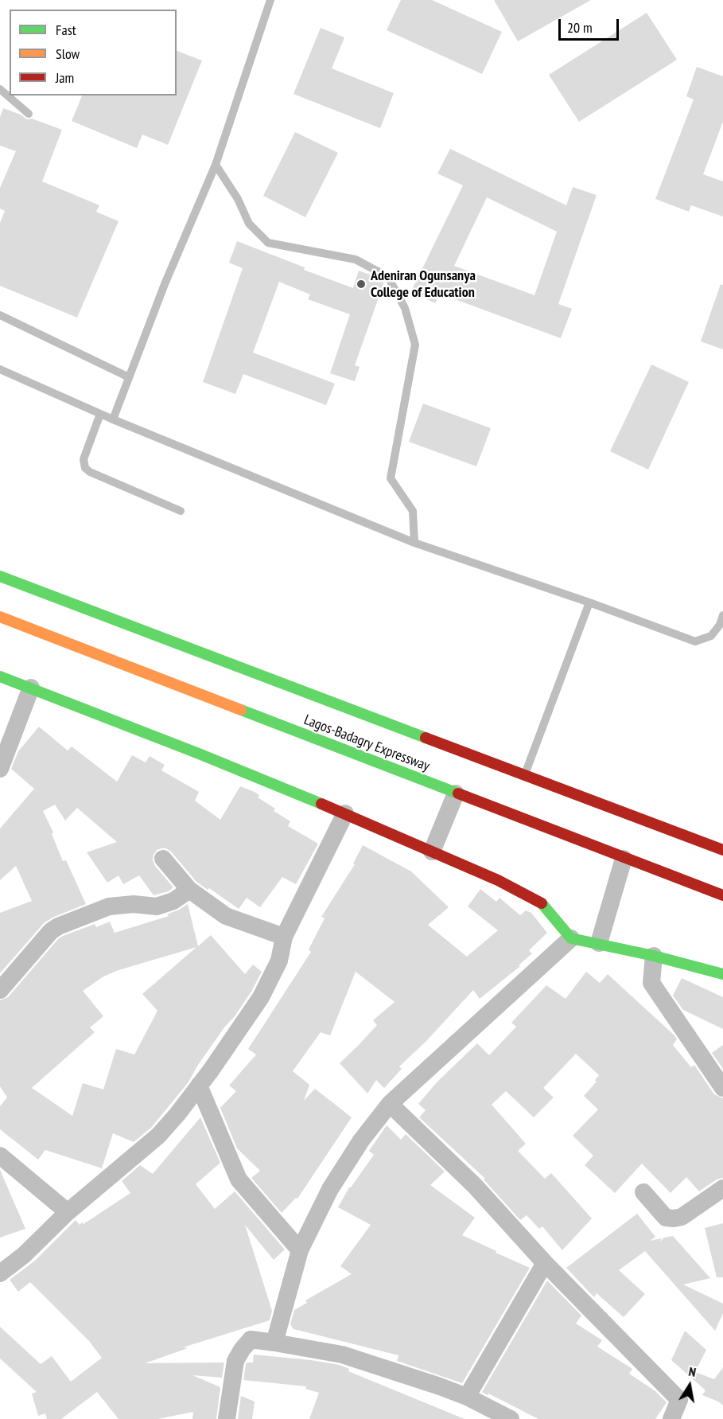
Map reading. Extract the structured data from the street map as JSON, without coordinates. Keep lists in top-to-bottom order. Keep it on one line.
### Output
{"streets":{"main road":["Lagos-Badagry Expressway"]},"places":["Adeniran Ogunsanya College of Education"],"legend":["Fast","Slow","Jam"],"scale_bar":"20 m","north":"top"}
